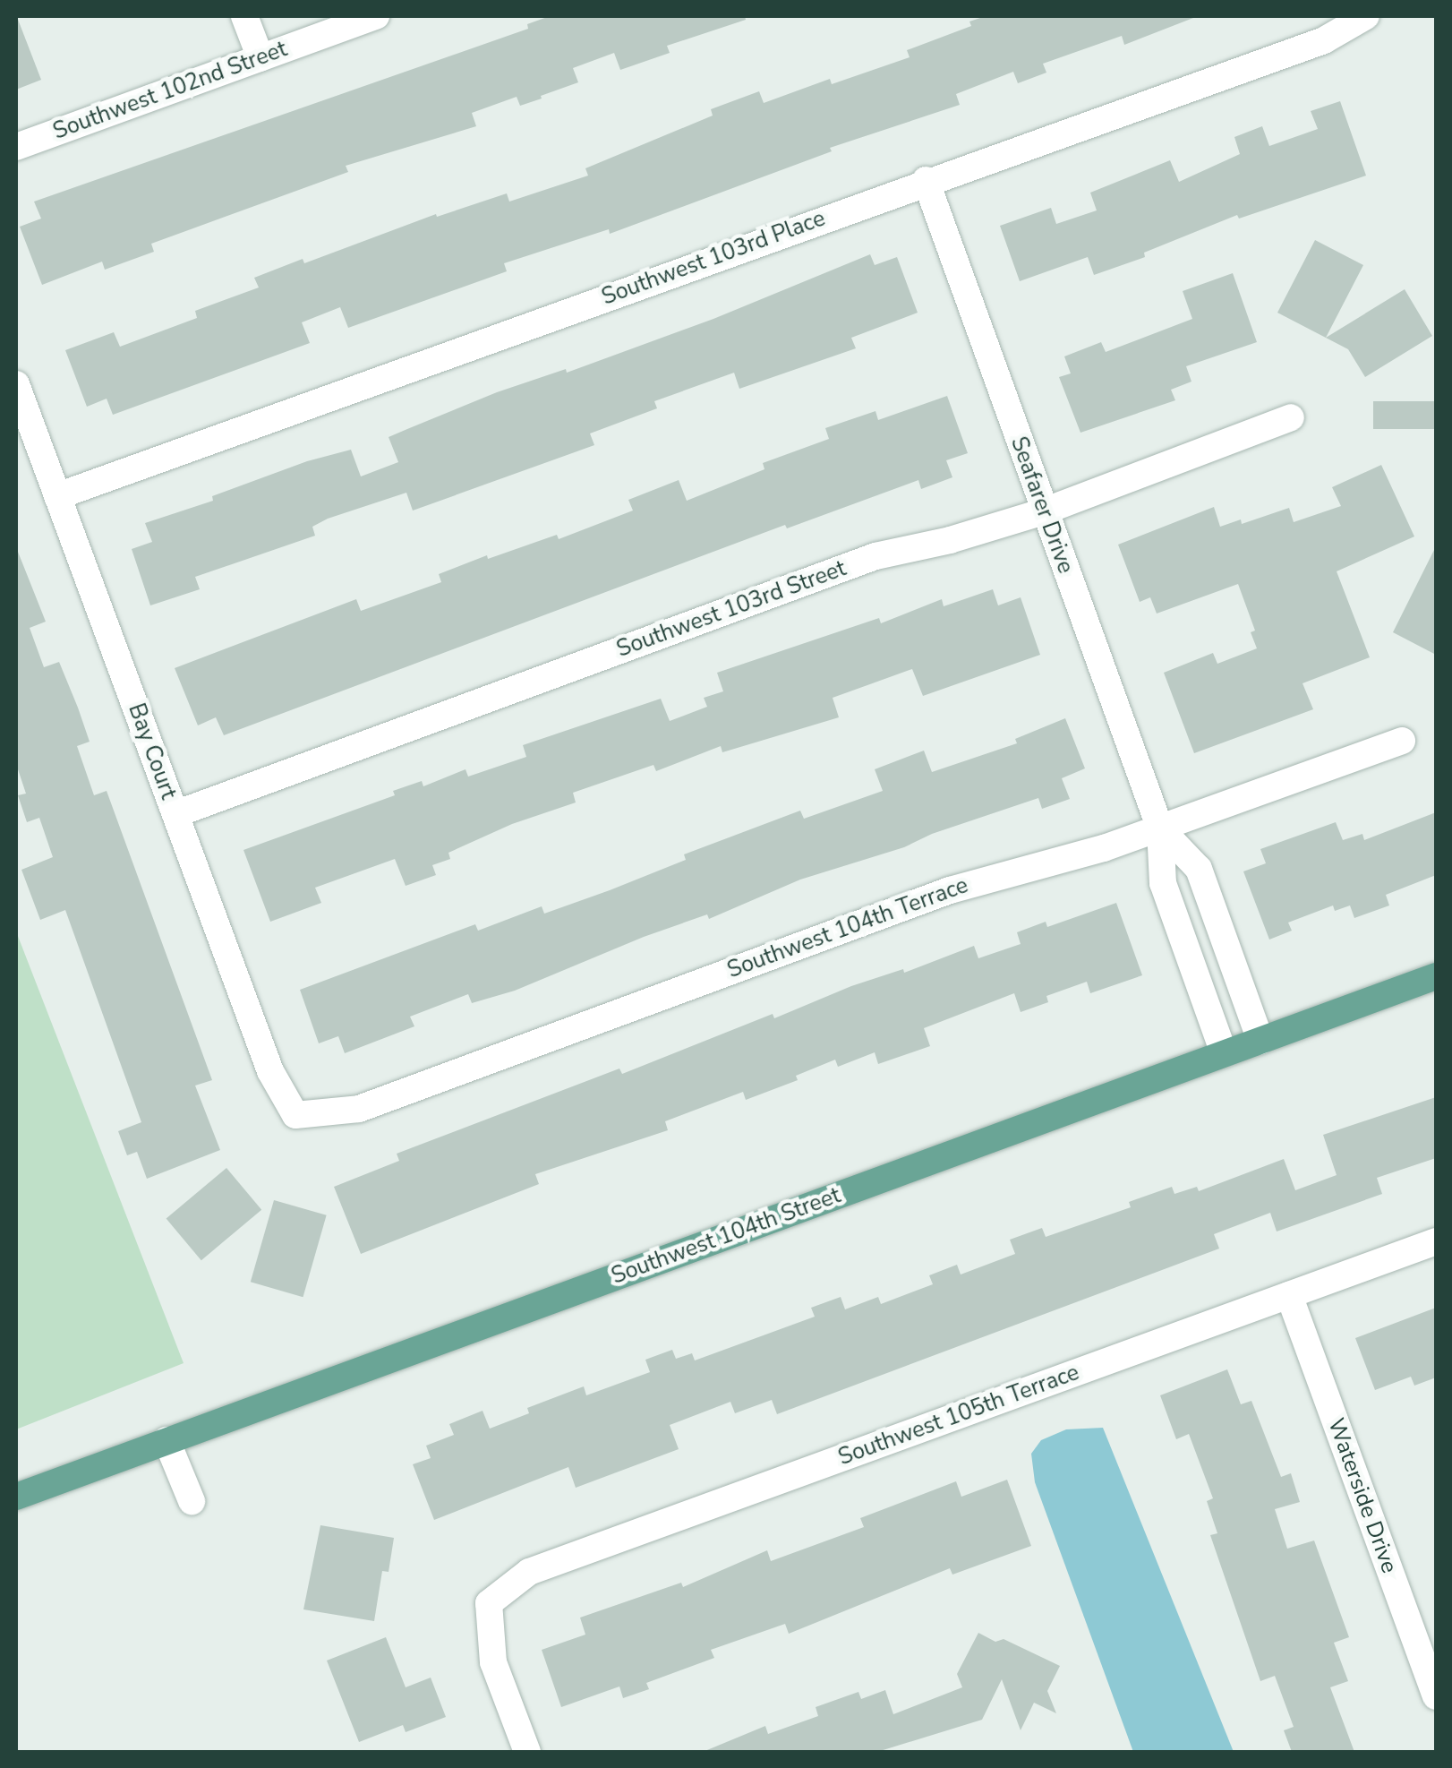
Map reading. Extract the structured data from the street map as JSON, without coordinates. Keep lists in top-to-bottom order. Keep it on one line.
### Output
{"streets":{"main road":["Southwest 104th Street"],"street":["Southwest 102nd Street","Southwest 103rd Place","Seafarer Drive","Southwest 103rd Street","Bay Court","Southwest 104th Terrace","Southwest 105th Terrace","Waterside Drive"]},"crossings":[["Southwest 103rd Place","Seafarer Drive"],["Southwest 103rd Place","Bay Court"],["Seafarer Drive","Southwest 103rd Street"],["Seafarer Drive","Southwest 104th Terrace"],["Seafarer Drive","Southwest 104th Street"],["Southwest 103rd Street","Bay Court"],["Bay Court","Southwest 104th Terrace"],["Southwest 105th Terrace","Waterside Drive"]]}
